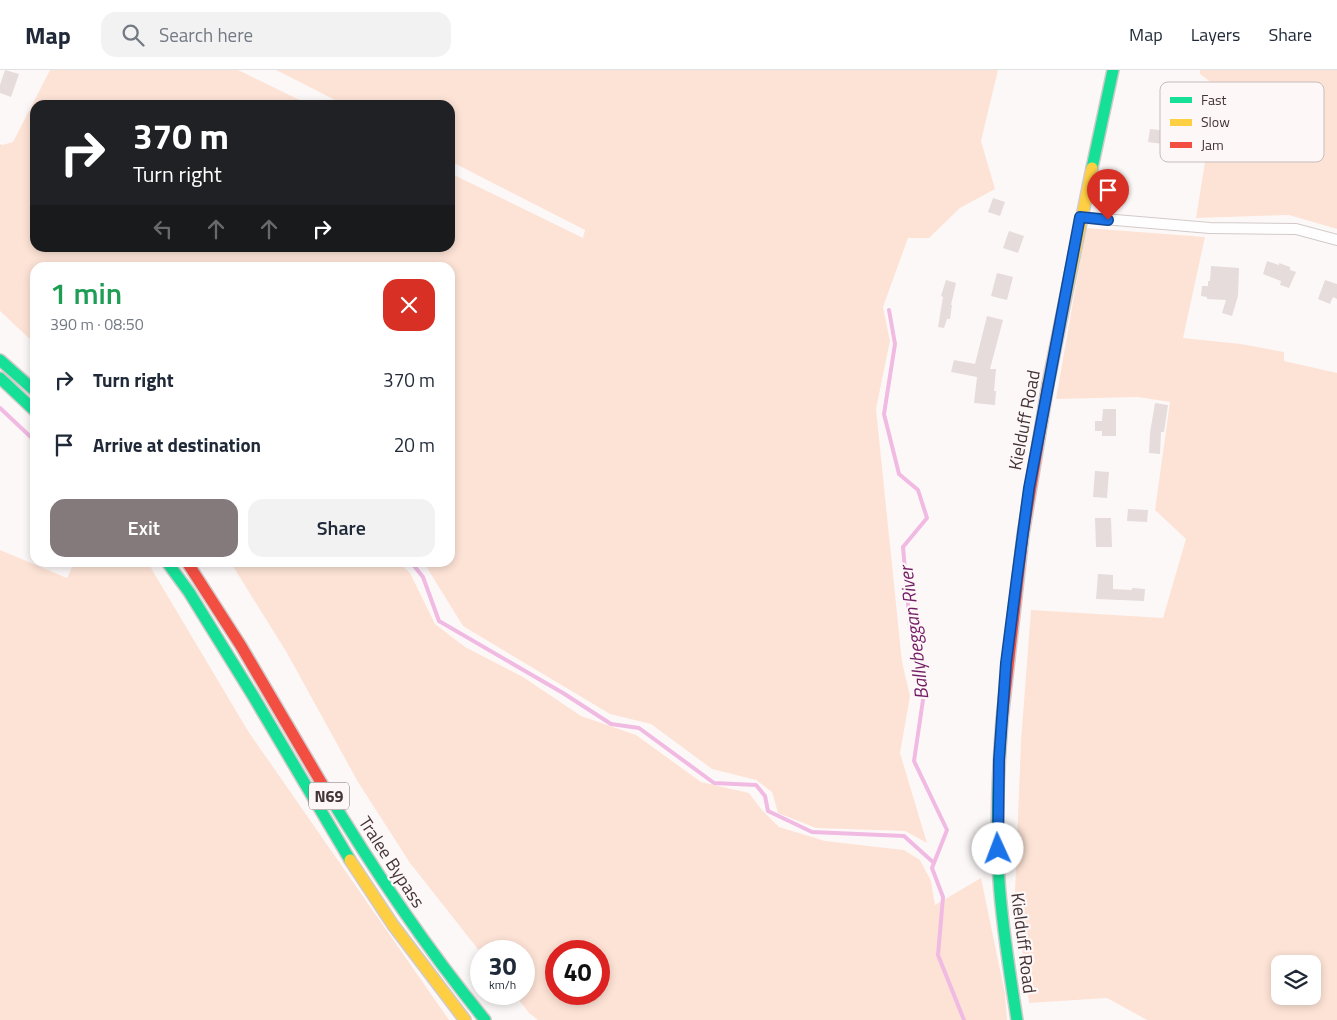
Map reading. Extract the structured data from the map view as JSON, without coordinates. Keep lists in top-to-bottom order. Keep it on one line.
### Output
{"streets":{"main road":["Kielduff Road","N69","Tralee Bypass"]},"water":["Ballybeggan River"],"legend":["Fast","Slow","Jam"],"page":{"header":"Map","search":"Search here","nav":["Map","Layers","Share"],"turn":["370 m","Turn right"],"heading":["1 min","390 m · 08:50"],"list":[{"name":"Turn right","value":"370 m"},{"name":"Arrive at destination","value":"20 m"}],"buttons":["Exit","Share"],"speed":"30 km/h","limit":"40"}}
